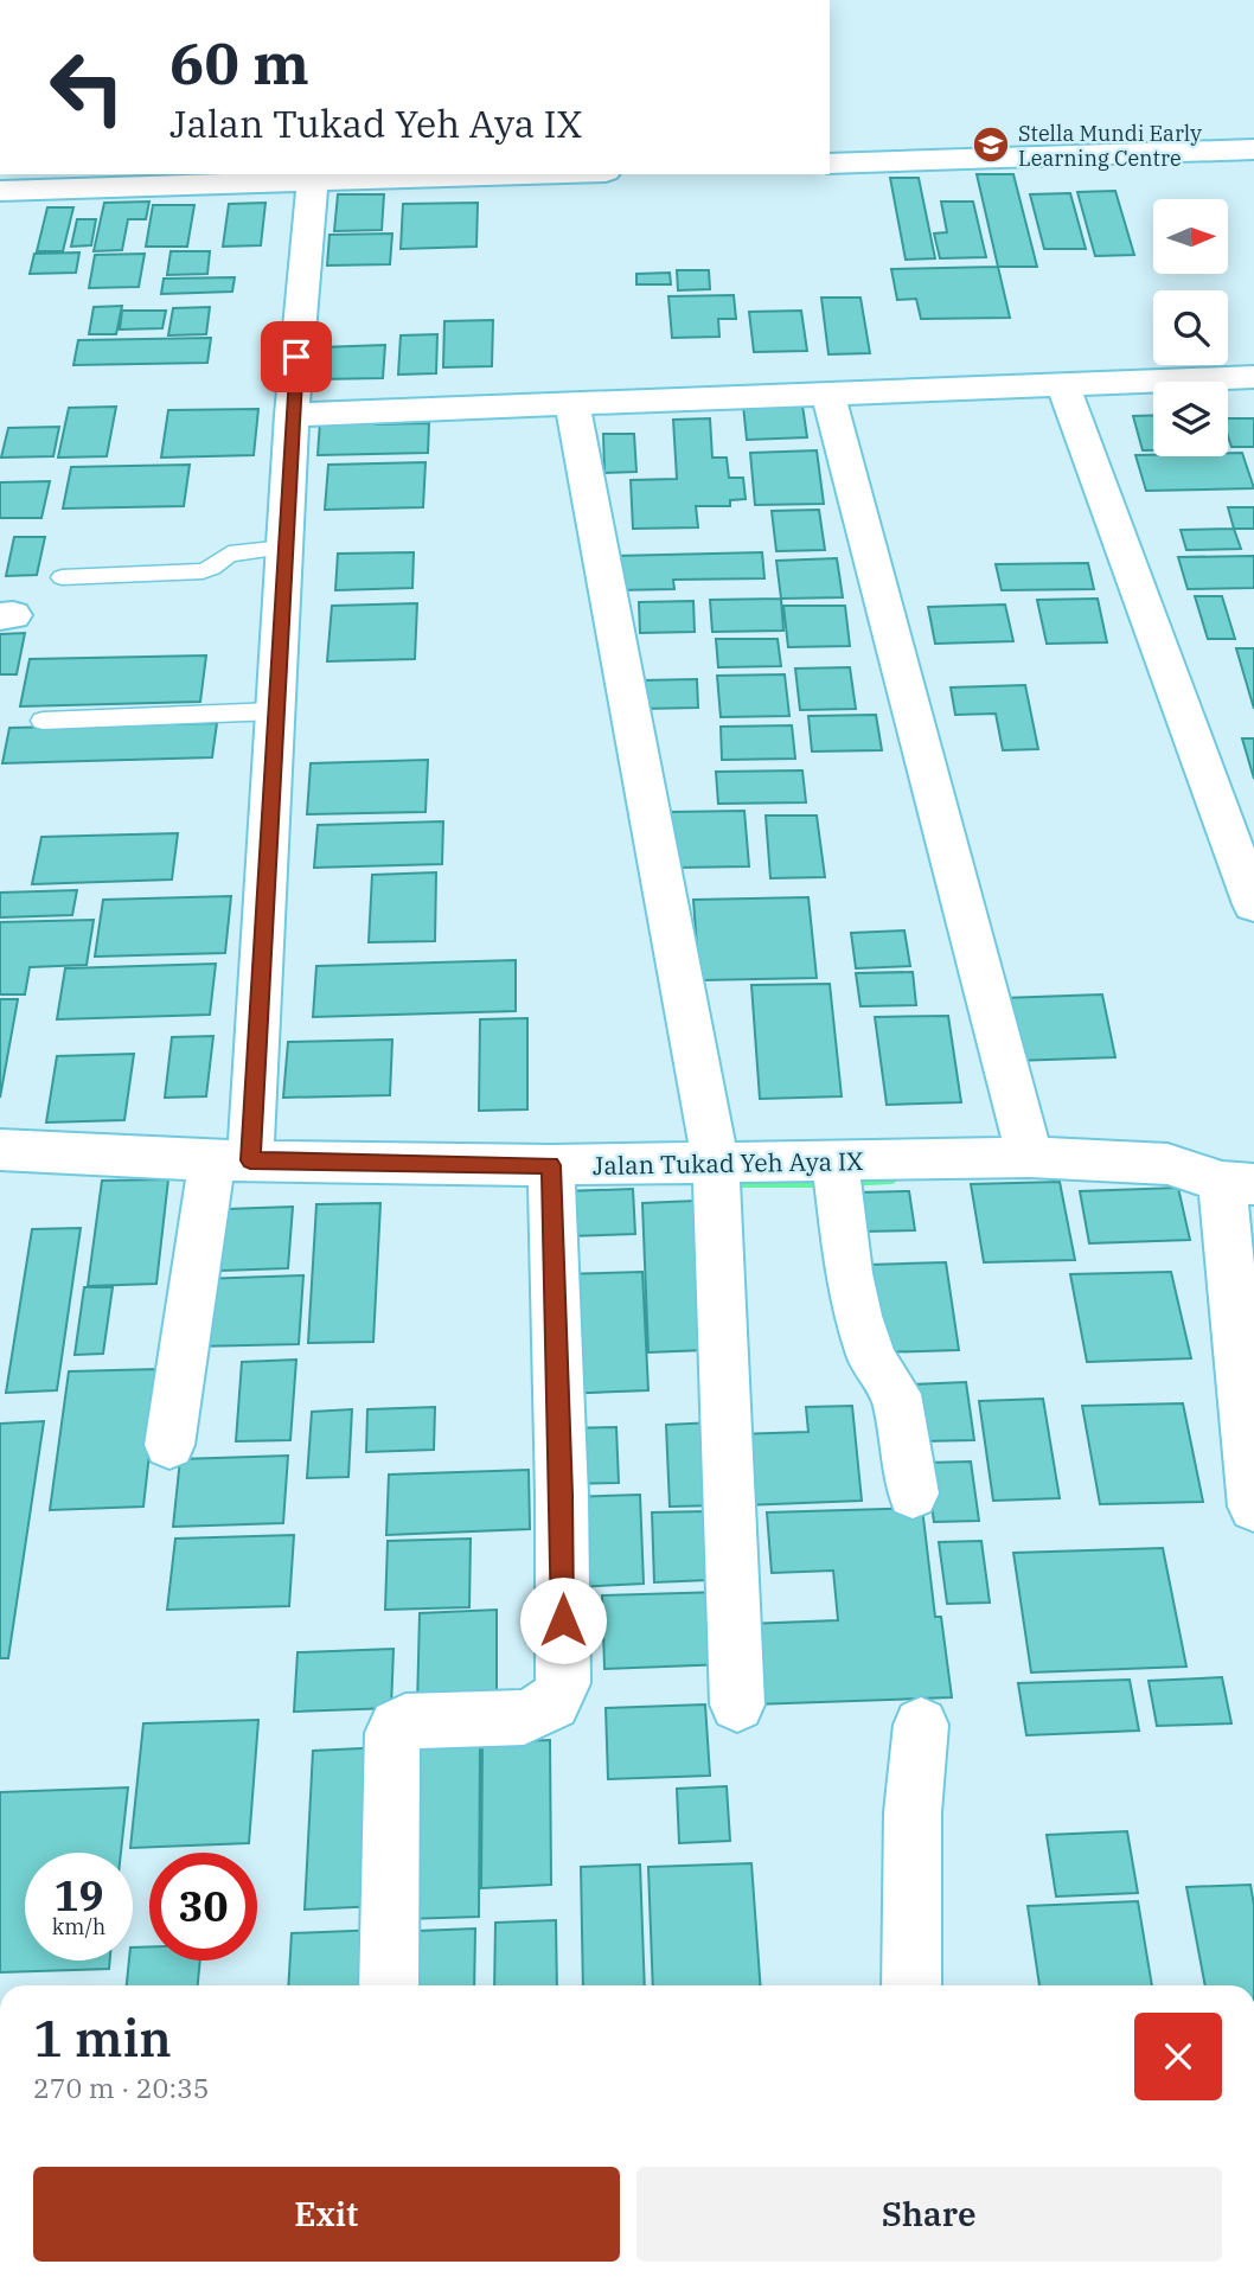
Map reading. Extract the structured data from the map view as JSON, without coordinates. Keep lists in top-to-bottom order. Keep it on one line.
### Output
{"streets":{"street":["Jalan Tukad Yeh Aya IX"]},"places":{"school or university":["Stella Mundi Early Learning Centre"]},"north":"right","page":{"turn":["60 m","Jalan Tukad Yeh Aya IX"],"speed":"19 km/h","limit":"30","heading":["1 min","270 m · 20:35"],"buttons":["Exit","Share"]}}
